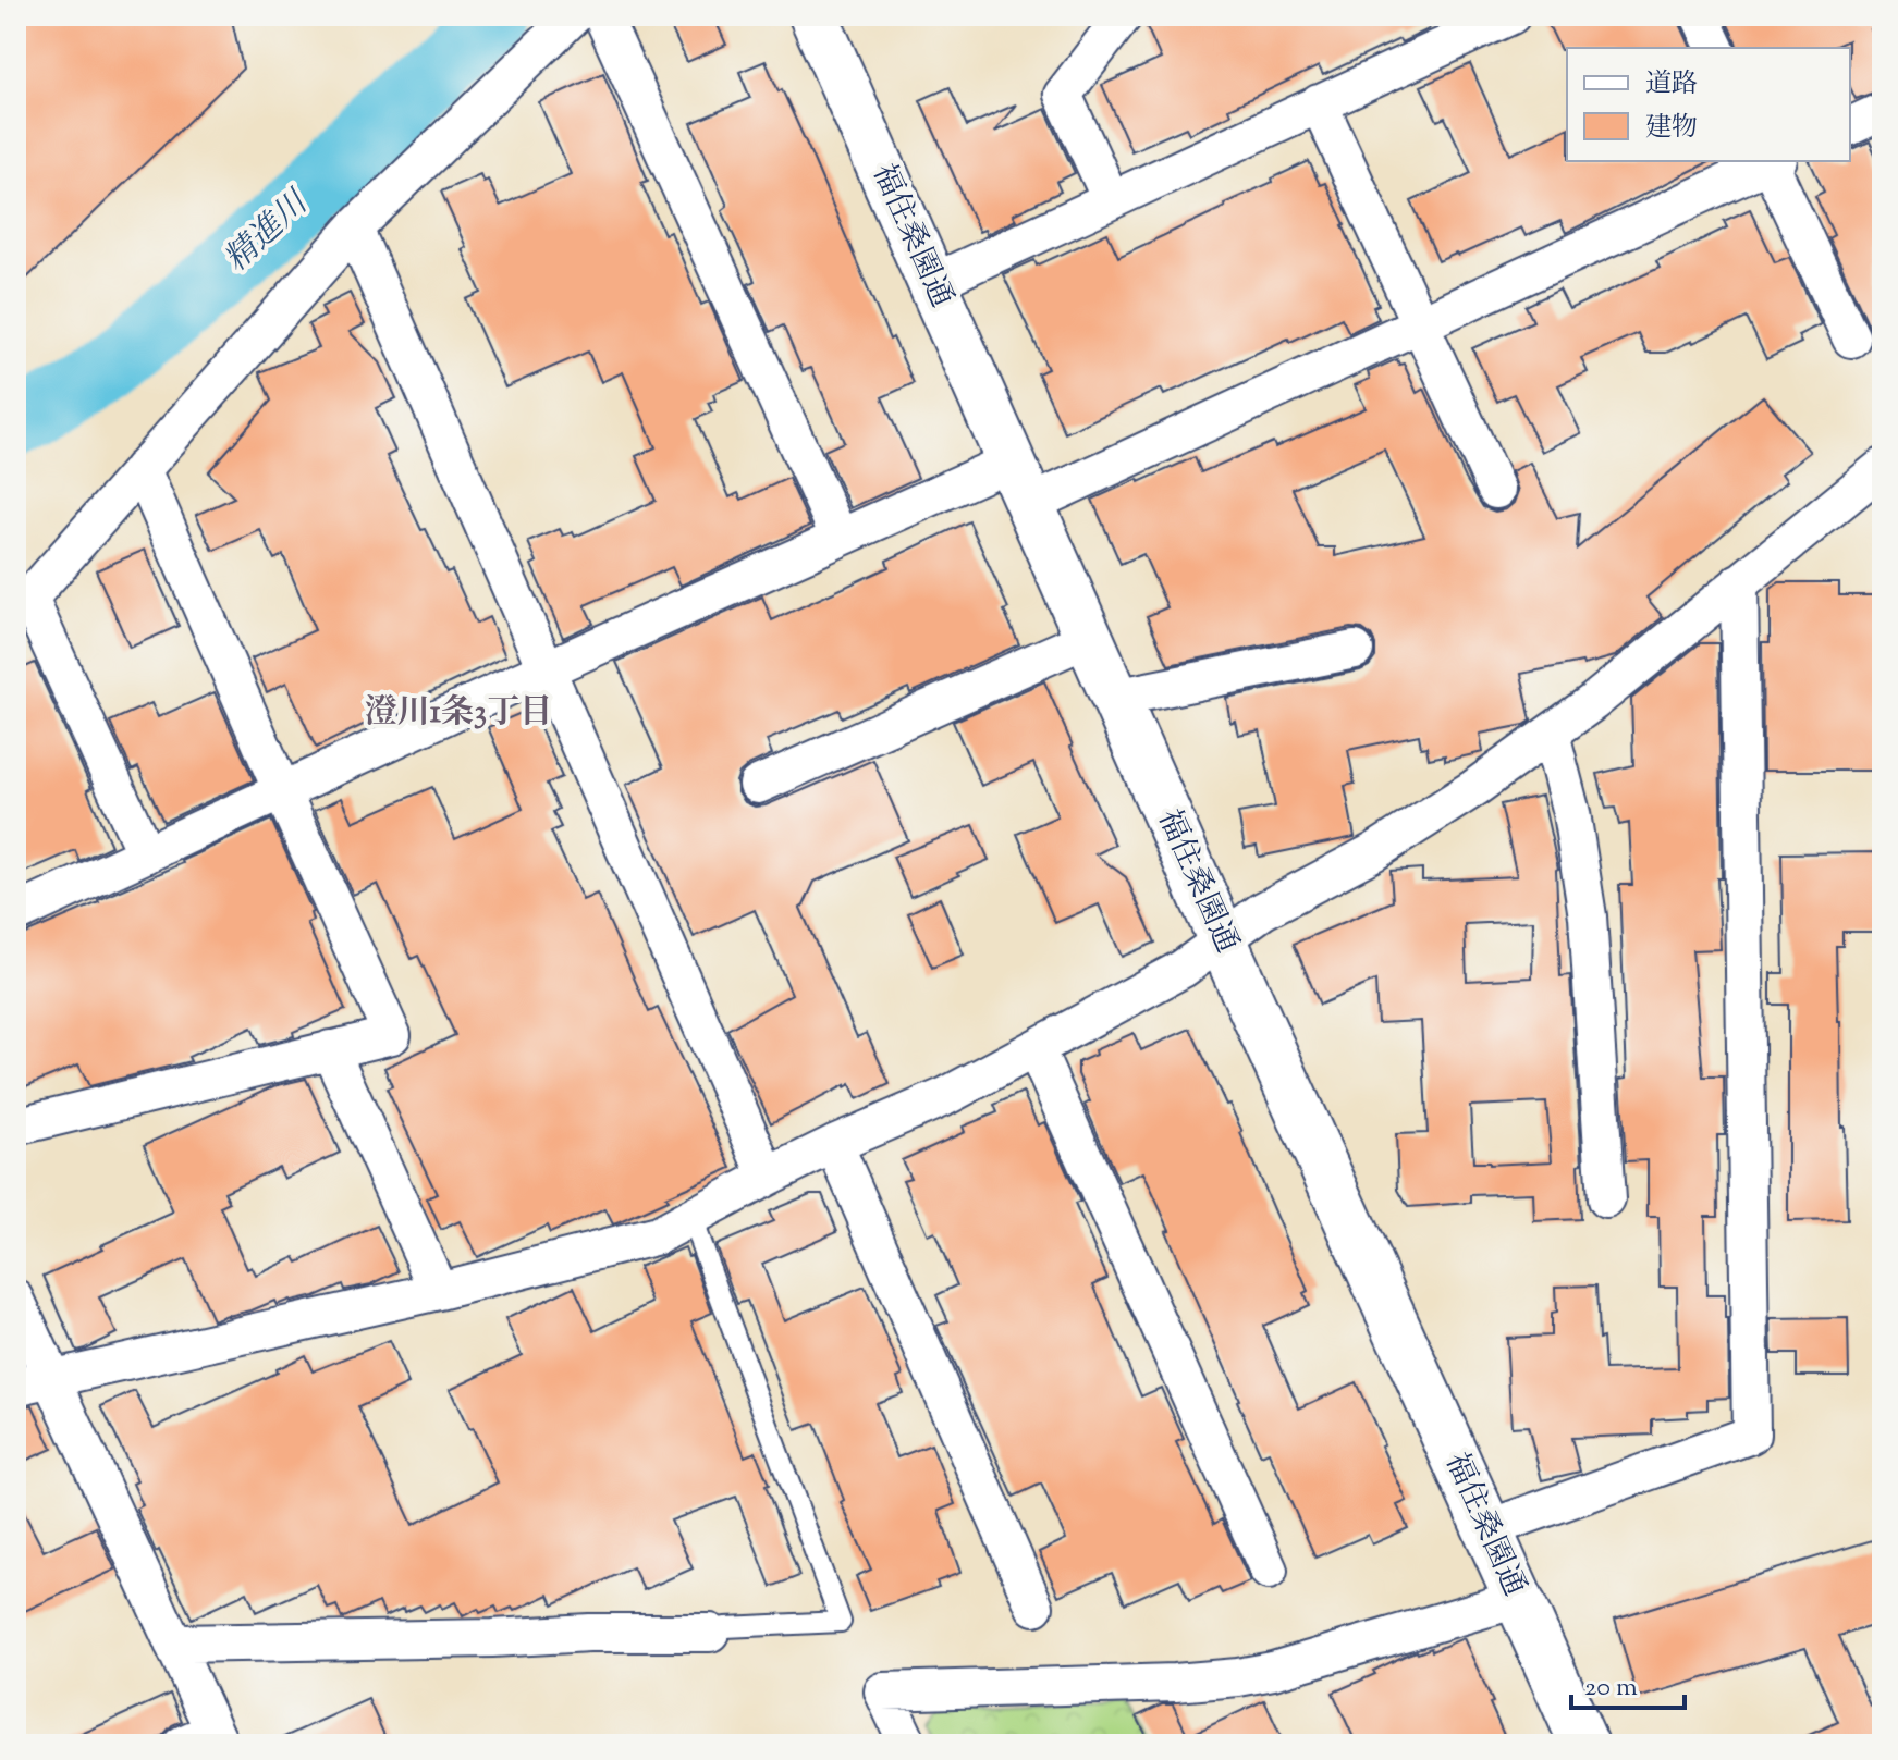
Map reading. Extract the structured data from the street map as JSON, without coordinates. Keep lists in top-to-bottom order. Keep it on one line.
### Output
{"streets":{"street":["福住桑園通"]},"districts":["澄川1条3丁目"],"water":["精進川"],"legend":["道路","建物"],"scale_bar":"20 m"}
